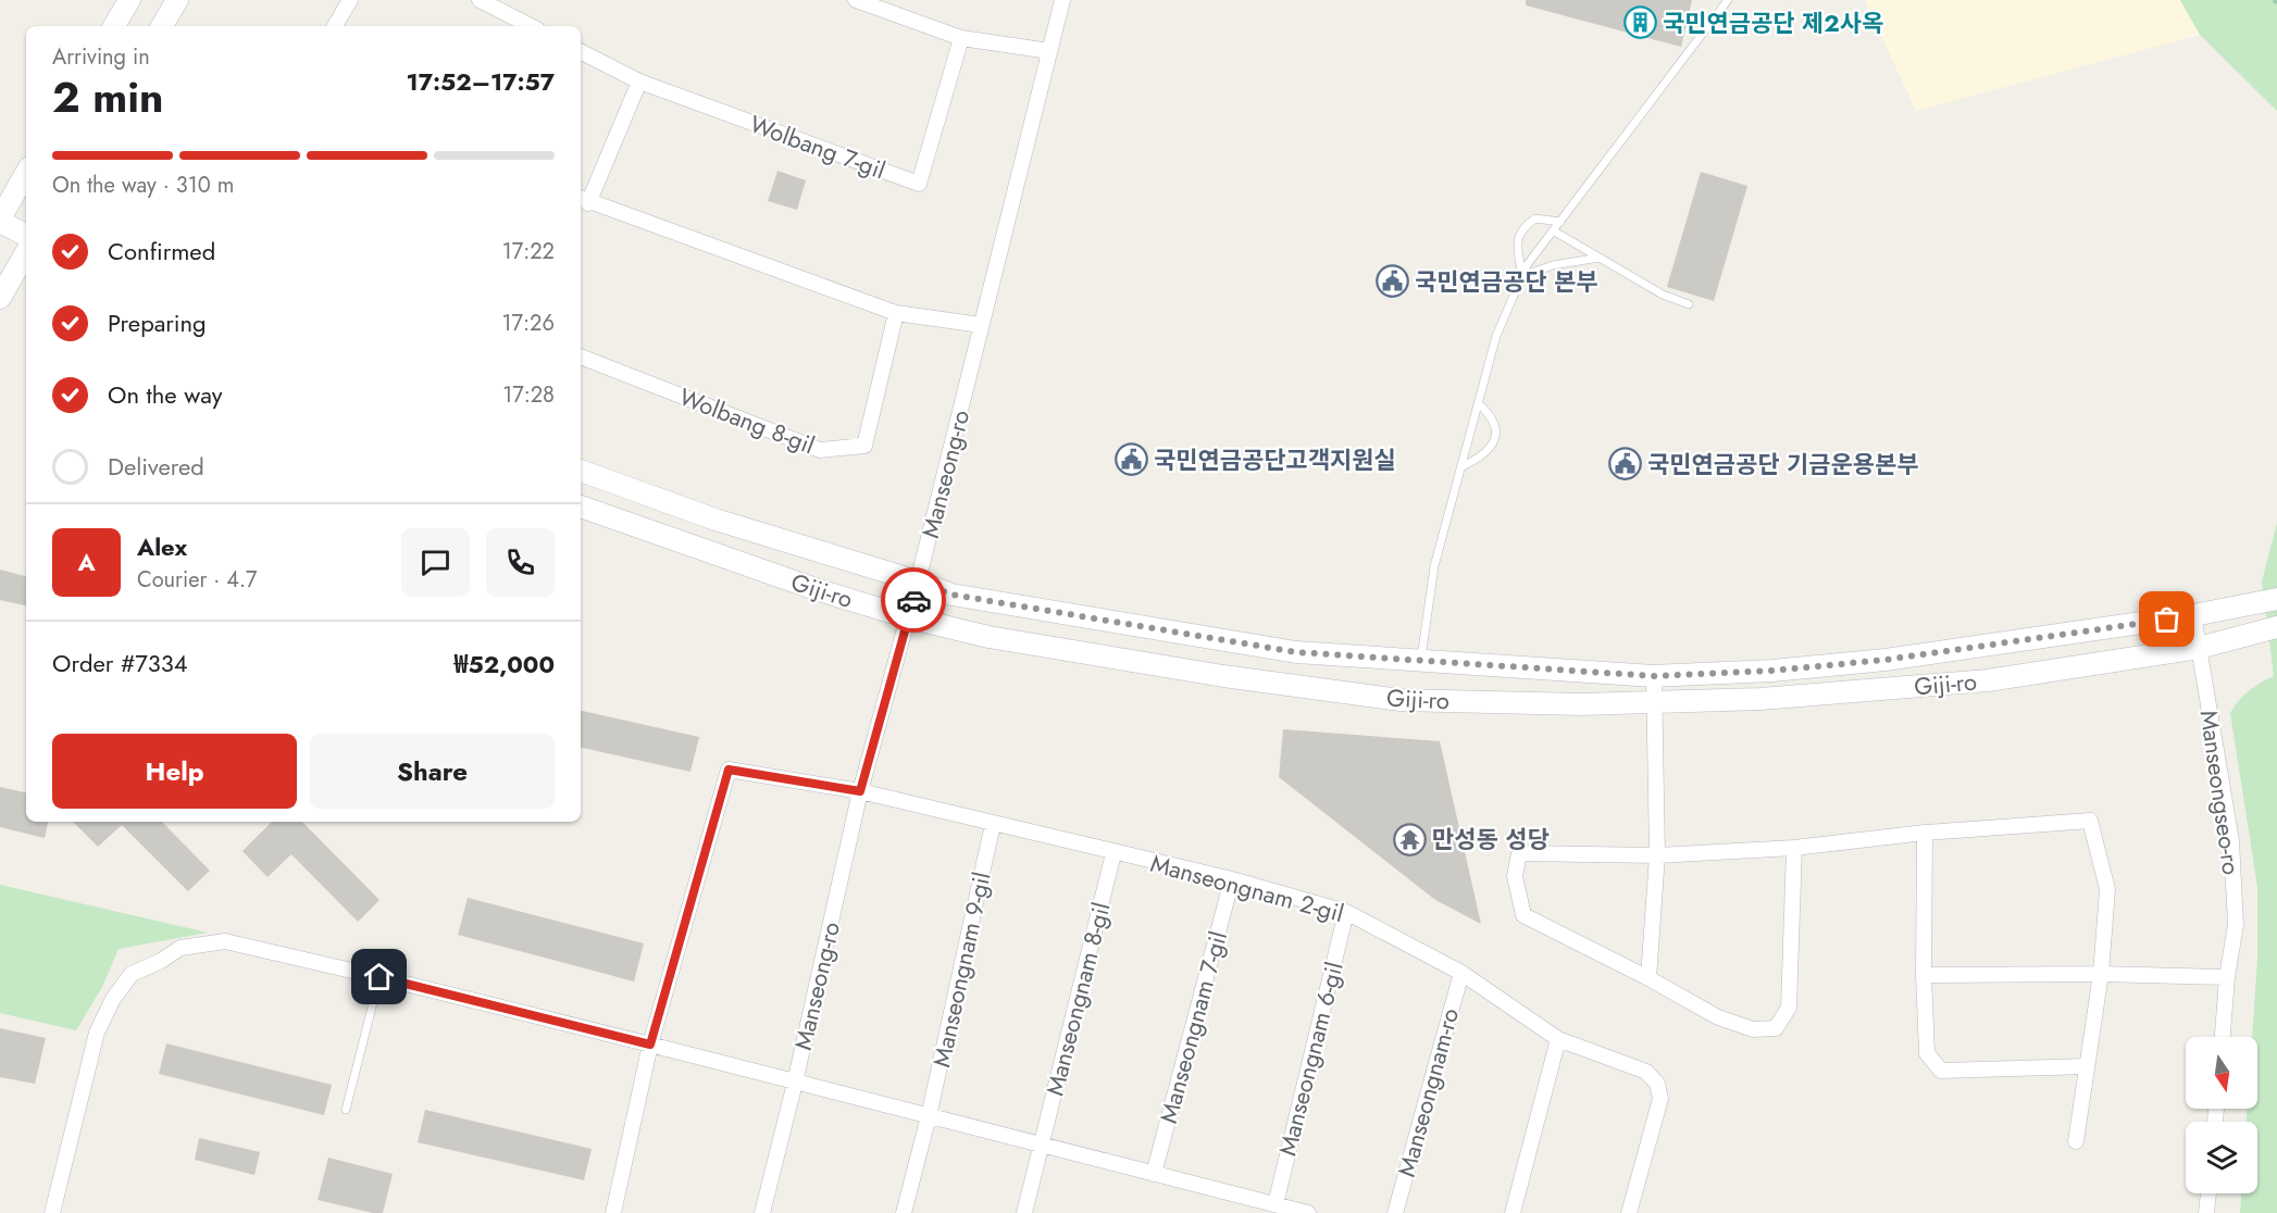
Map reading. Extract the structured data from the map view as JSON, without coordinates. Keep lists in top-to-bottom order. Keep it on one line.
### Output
{"streets":{"street":["Wolbang 7-gil","Wolbang 8-gil","Manseong-ro","Giji-ro","Manseongseo-ro","Manseongnam 2-gil","Manseongnam 9-gil","Manseongnam 8-gil","Manseongnam 7-gil","Manseongnam 6-gil","Manseongnam-ro"]},"crossings":[["Manseong-ro","Giji-ro"],["Manseong-ro","Manseongnam 2-gil"],["Giji-ro","Manseongseo-ro"],["Manseongnam 2-gil","Manseongnam 9-gil"],["Manseongnam 2-gil","Manseongnam 8-gil"],["Manseongnam 2-gil","Manseongnam 7-gil"],["Manseongnam 2-gil","Manseongnam 6-gil"],["Manseongnam 2-gil","Manseongnam-ro"]],"places":{"building":["국민연금공단 제2사옥"],"public building":["국민연금공단 본부","국민연금공단고객지원실","국민연금공단 기금운용본부"],"temple":["만성동 성당"]},"north":"bottom","page":{"heading":["2 min","Arriving in","17:52–17:57"],"panel":["Alex","Courier · 4.7","Order #7334","₩52,000"],"bar":"On the way · 310 m","list":[["Confirmed","17:22"],["Preparing","17:26"],["On the way","17:28"],"Delivered"],"round":"A","buttons":["Help","Share"]}}
